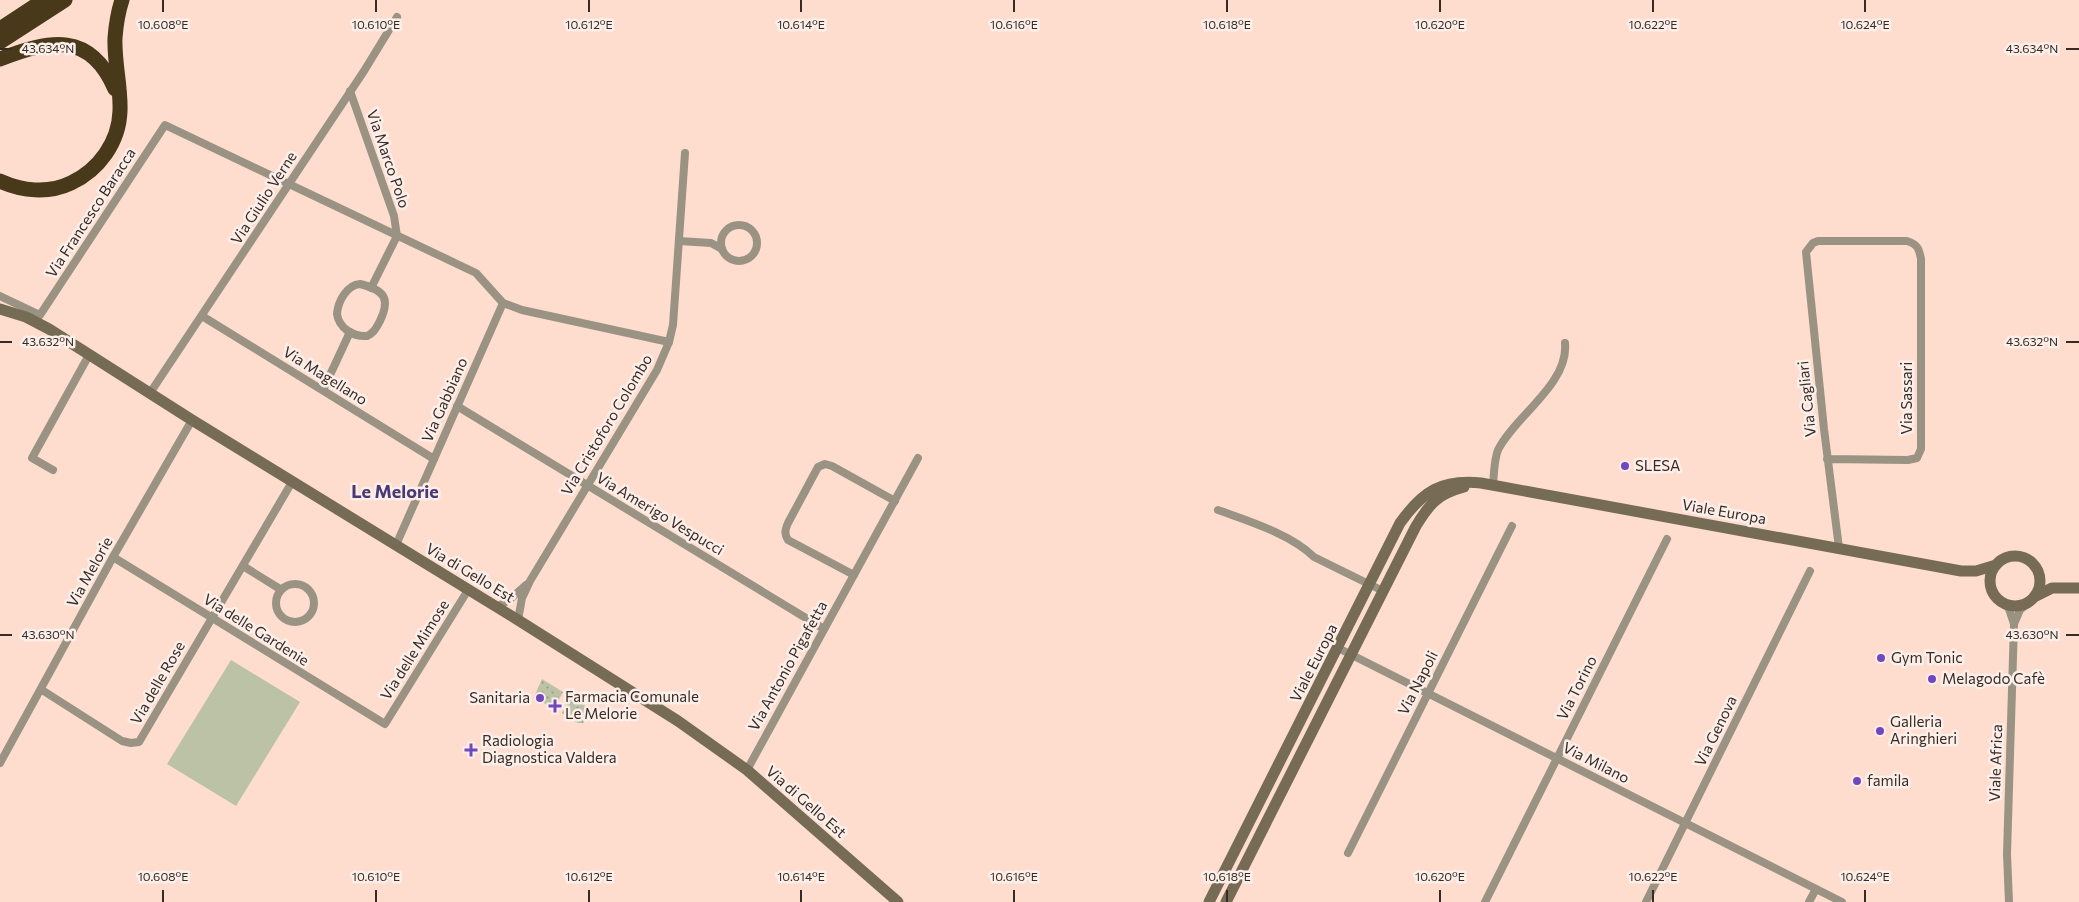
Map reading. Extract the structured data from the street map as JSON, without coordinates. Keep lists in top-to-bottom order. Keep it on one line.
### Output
{"streets":{"street":["Via Marco Polo","Via Giulio Verne","Via Francesco Baracca","Via Magellano","Via Sassari","Via Cagliari","Via Gabbiano","Via Cristoforo Colombo","Viale Europa","Via Amerigo Vespucci","Via Melorie","Via di Gello Est","Via delle Gardenie","Via delle Mimose","Via Antonio Pigafetta","Via delle Rose","Via Napoli","Via Torino","Via Genova","Via Milano","Viale Africa"]},"crossings":[["Via Marco Polo","Via Giulio Verne"],["Via Giulio Verne","Via Francesco Baracca"],["Via Giulio Verne","Via Magellano"],["Via Giulio Verne","Via di Gello Est"],["Via Magellano","Via Gabbiano"],["Via Sassari","Via Cagliari"],["Via Cagliari","Viale Europa"],["Via Gabbiano","Via Amerigo Vespucci"],["Via Gabbiano","Via di Gello Est"],["Via Cristoforo Colombo","Via Amerigo Vespucci"],["Via Cristoforo Colombo","Via di Gello Est"],["Viale Europa","Via Milano"],["Viale Europa","Viale Africa"],["Via Amerigo Vespucci","Via Antonio Pigafetta"],["Via Melorie","Via di Gello Est"],["Via Melorie","Via delle Gardenie"],["Via Melorie","Via delle Rose"],["Via di Gello Est","Via delle Mimose"],["Via di Gello Est","Via Antonio Pigafetta"],["Via di Gello Est","Via delle Rose"],["Via delle Gardenie","Via delle Mimose"],["Via delle Gardenie","Via delle Rose"],["Via Napoli","Via Milano"],["Via Torino","Via Milano"],["Via Genova","Via Milano"]],"districts":["Le Melorie"],"places":{"other":["SLESA","Gym Tonic","Melagodo Cafè","Sanitaria","Galleria Aringhieri","famila"],"health":["Farmacia Comunale Le Melorie","Radiologia Diagnostica Valdera"]},"coordinates":["10.608°E","10.610°E","10.612°E","10.614°E","10.616°E","10.618°E","10.620°E","10.622°E","10.624°E","43.634°N","43.632°N","43.630°N"]}
